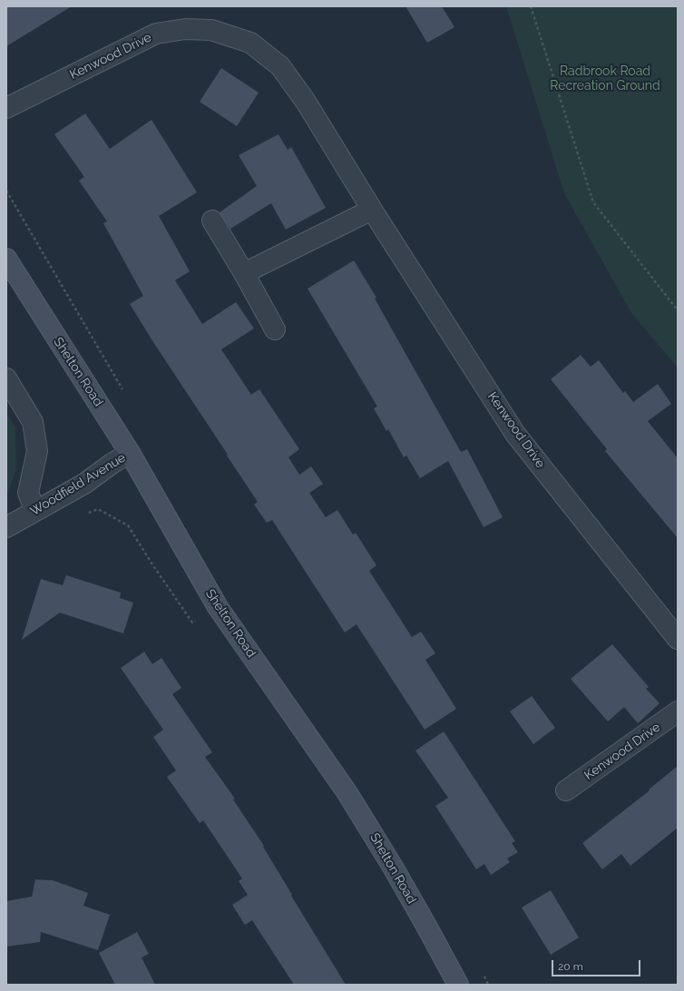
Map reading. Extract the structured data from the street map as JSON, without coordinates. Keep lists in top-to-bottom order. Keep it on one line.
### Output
{"streets":{"main road":["Shelton Road"],"street":["Kenwood Drive","Woodfield Avenue"]},"crossings":[["Shelton Road","Woodfield Avenue"]],"parks":["Radbrook Road Recreation Ground"],"scale_bar":"20 m"}
